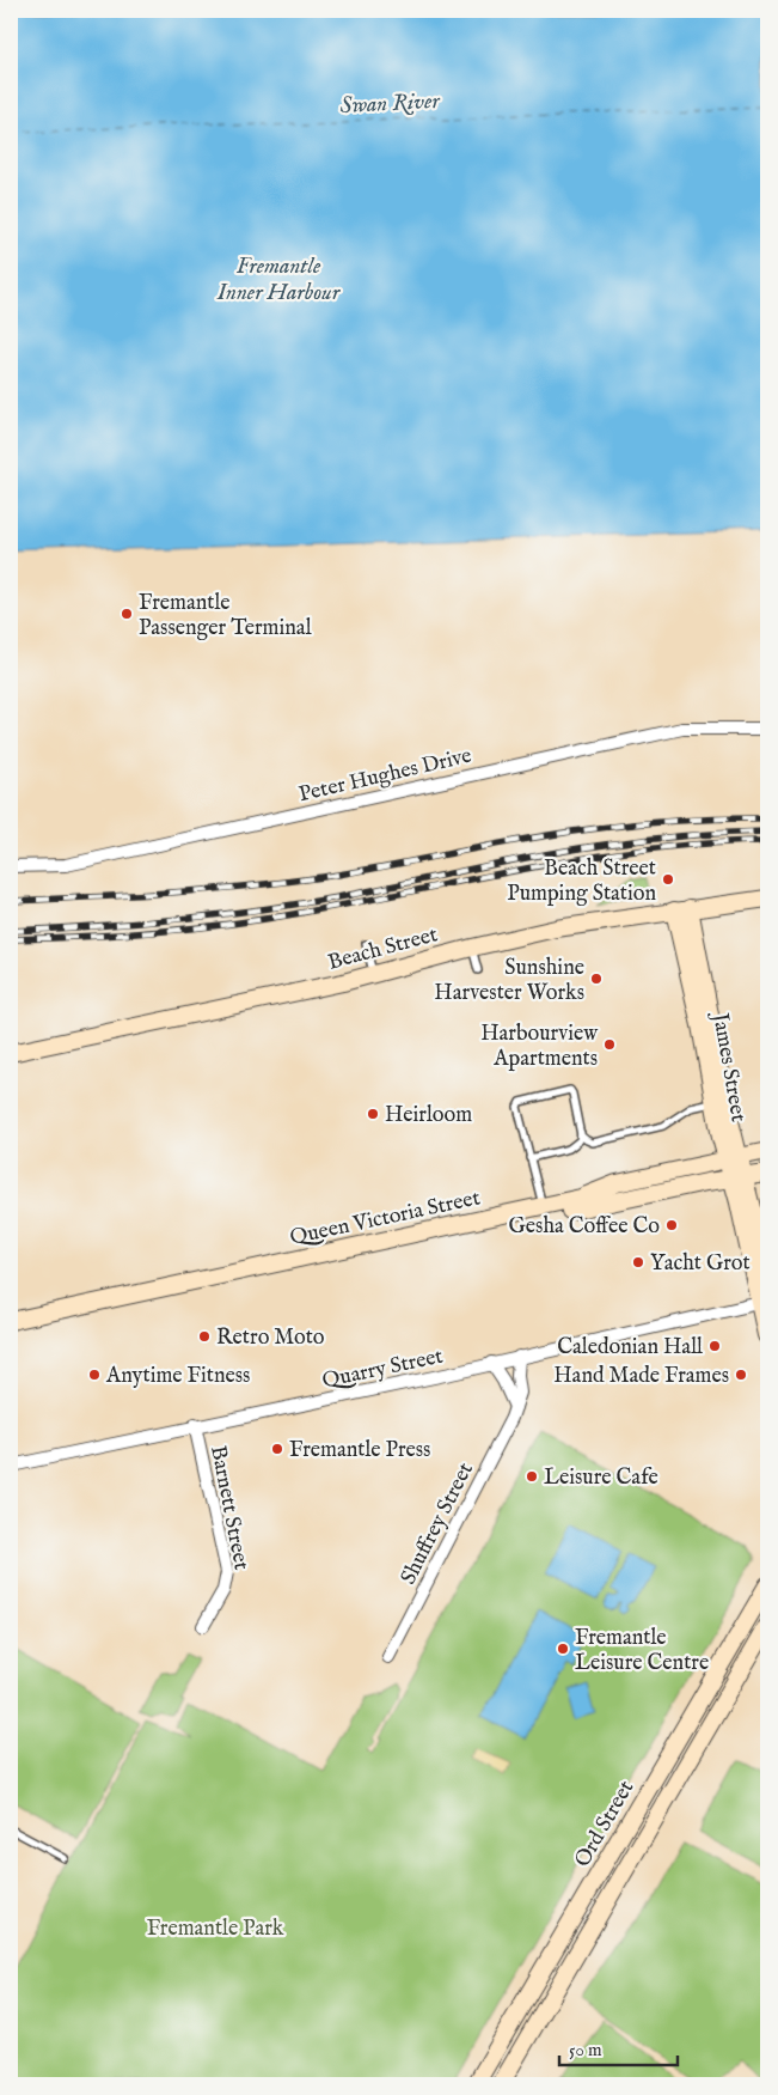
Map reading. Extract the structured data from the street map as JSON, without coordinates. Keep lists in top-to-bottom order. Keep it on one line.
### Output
{"streets":{"street":["Peter Hughes Drive","Beach Street","James Street","Queen Victoria Street","Quarry Street","Barnett Street","Shuffrey Street","Ord Street"]},"crossings":[["Beach Street","James Street"],["James Street","Queen Victoria Street"],["James Street","Quarry Street"],["Quarry Street","Barnett Street"],["Quarry Street","Shuffrey Street"]],"water":["Swan River","Fremantle Inner Harbour"],"parks":["Fremantle Park"],"places":["Fremantle Passenger Terminal","Beach Street Pumping Station","Sunshine Harvester Works","Harbourview Apartments","Heirloom","Gesha Coffee Co","Yacht Grot","Retro Moto","Caledonian Hall","Anytime Fitness","Hand Made Frames","Fremantle Press","Leisure Cafe","Fremantle Leisure Centre"],"scale_bar":"50 m"}
